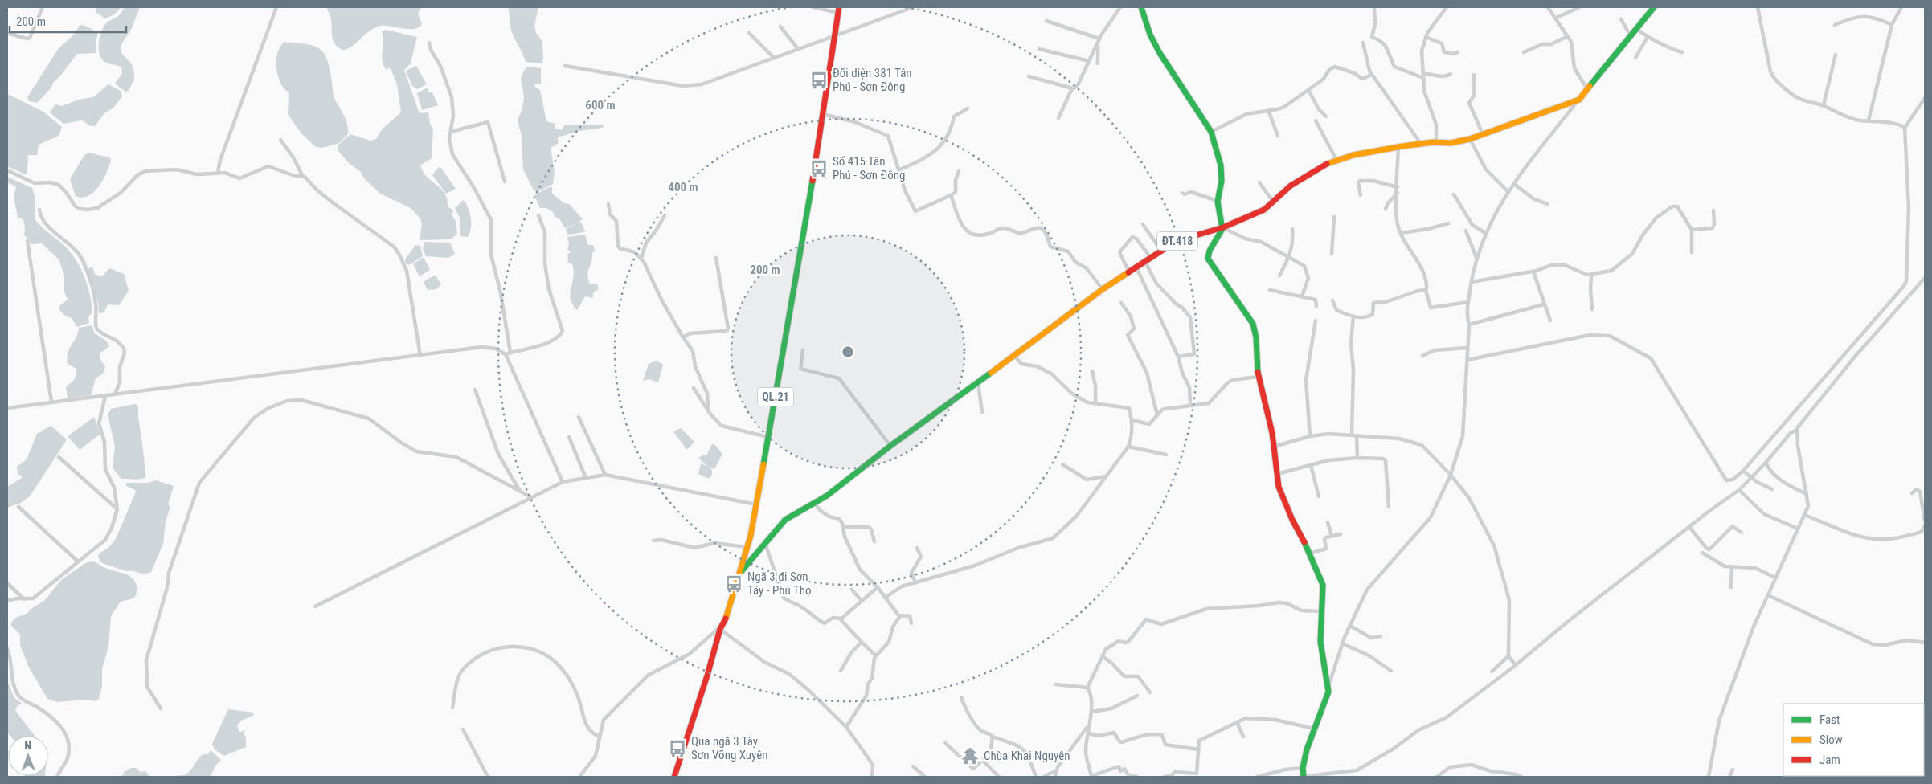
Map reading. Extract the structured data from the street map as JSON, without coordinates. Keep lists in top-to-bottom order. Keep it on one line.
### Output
{"streets":{"main road":["ĐT.418","QL.21"]},"crossings":[["ĐT.418","QL.21"]],"places":{"bus stop":["Đối diện 381 Tân Phú - Sơn Đông","Số 415 Tân Phú - Sơn Đông","Ngã 3 đi Sơn Tây - Phú Thọ","Qua ngã 3 Tây Sơn Võng Xuyên"],"temple":["Chùa Khai Nguyên"]},"legend":["Fast","Slow","Jam"],"scale_bar":"200 m","north":"top","rings":["600 m","400 m","200 m"]}
